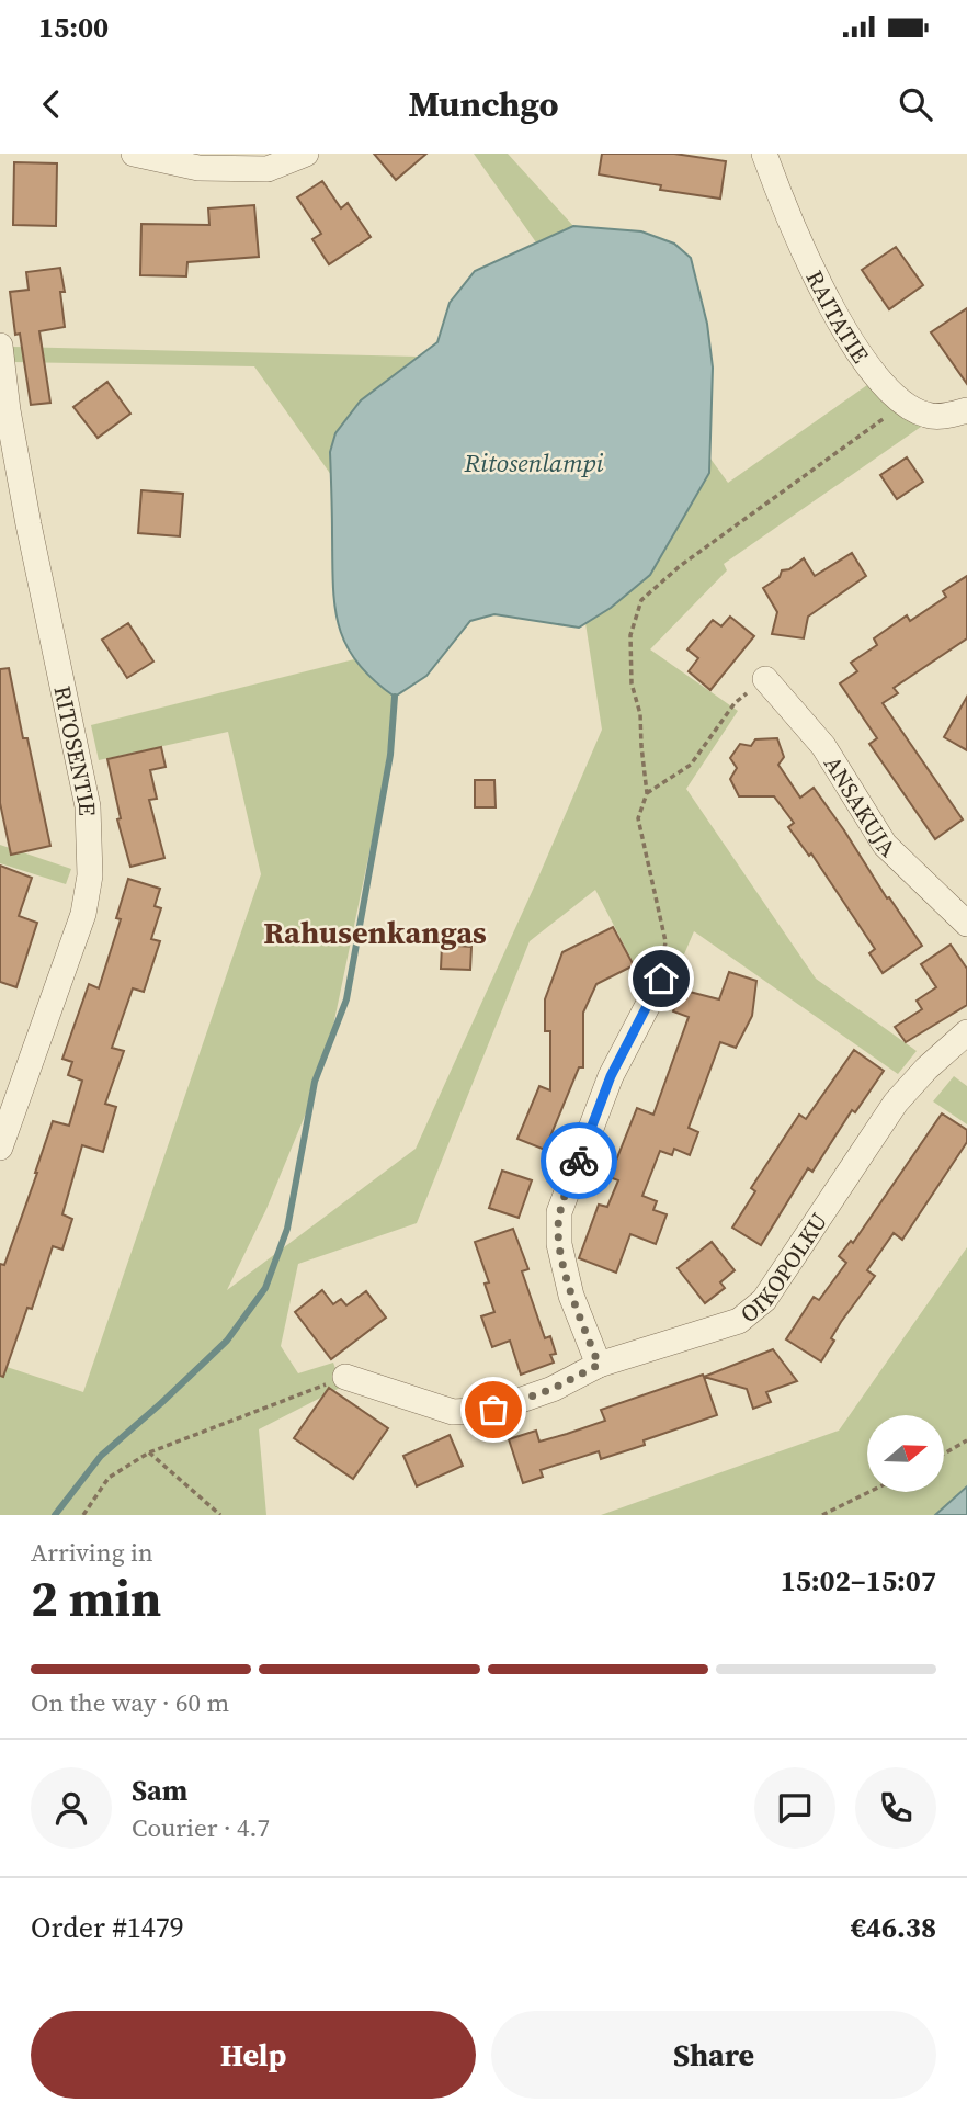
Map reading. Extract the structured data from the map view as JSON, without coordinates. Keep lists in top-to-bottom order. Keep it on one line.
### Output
{"streets":{"street":["RAITATIE","RITOSENTIE","ANSAKUJA","OIKOPOLKU"]},"districts":["Rahusenkangas"],"water":["Ritosenlampi"],"north":"right","page":{"status":"15:00","header":"Munchgo","heading":["2 min","Arriving in","15:02–15:07"],"panel":["Sam","Courier · 4.7","Order #1479","€46.38"],"bar":"On the way · 60 m","buttons":["Help","Share"]}}
